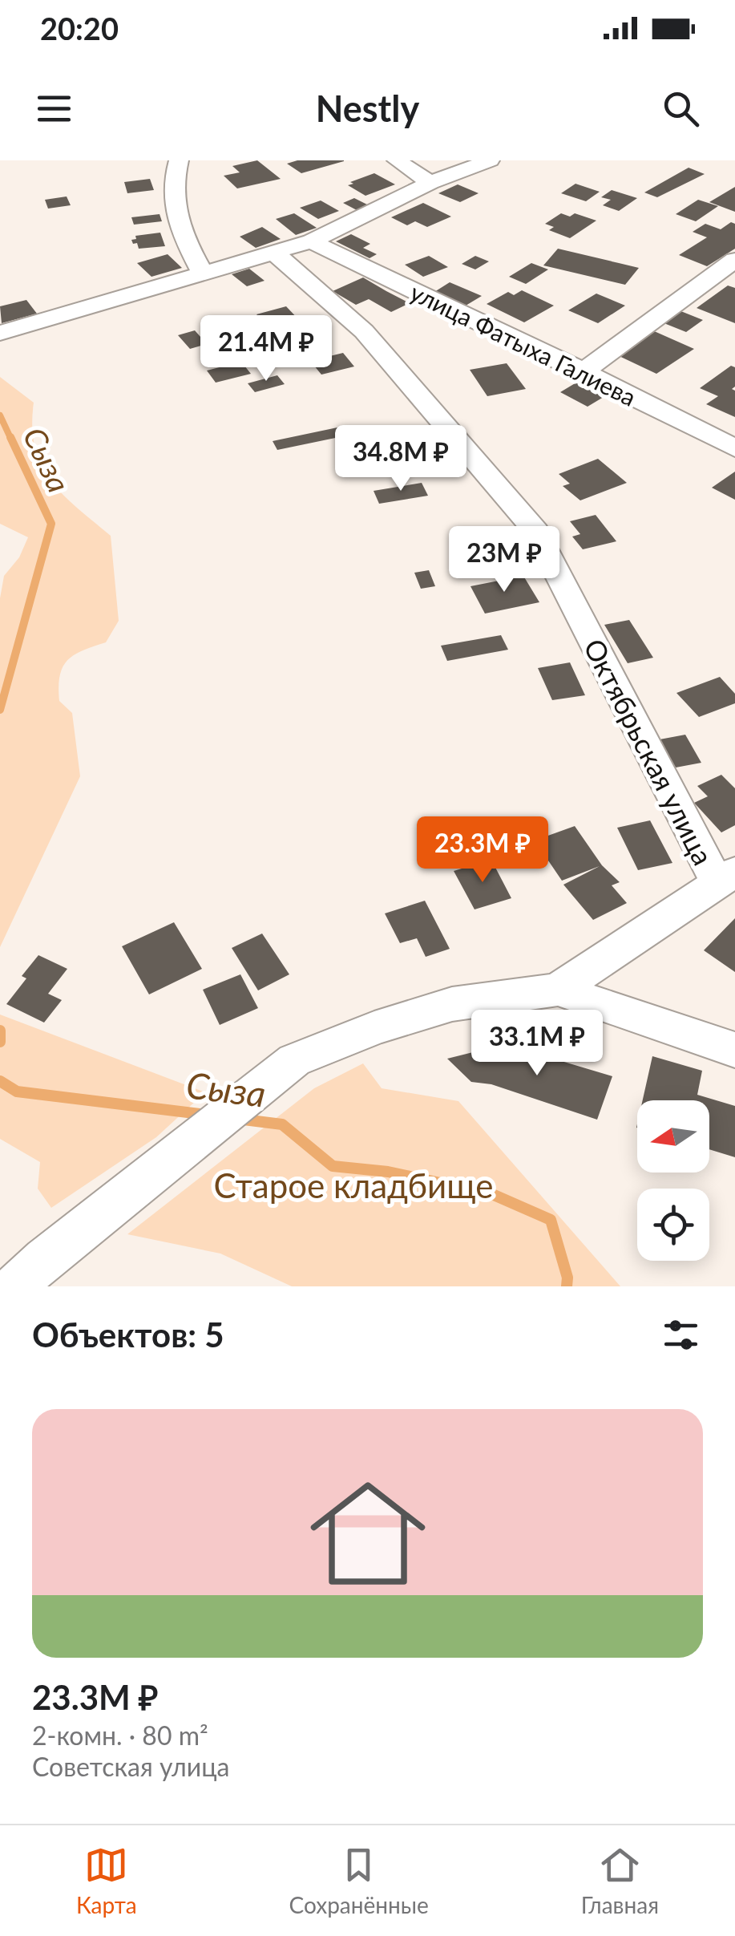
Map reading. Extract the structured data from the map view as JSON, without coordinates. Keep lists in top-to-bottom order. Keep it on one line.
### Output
{"streets":{"street":["улица Фатыха Галиева","Октябрьская улица"]},"water":["Сыза"],"parks":["Старое кладбище"],"north":"left","page":{"status":"20:20","header":"Nestly","price":["21.4M ₽","34.8M ₽","23M ₽","23.3M ₽","33.1M ₽"],"heading":"Объектов: 5","list":[{"name":"23.3M ₽","note":"2-комн. · 80 m² · Советская улица"}],"tabs":["Карта","Сохранённые","Главная"]}}
